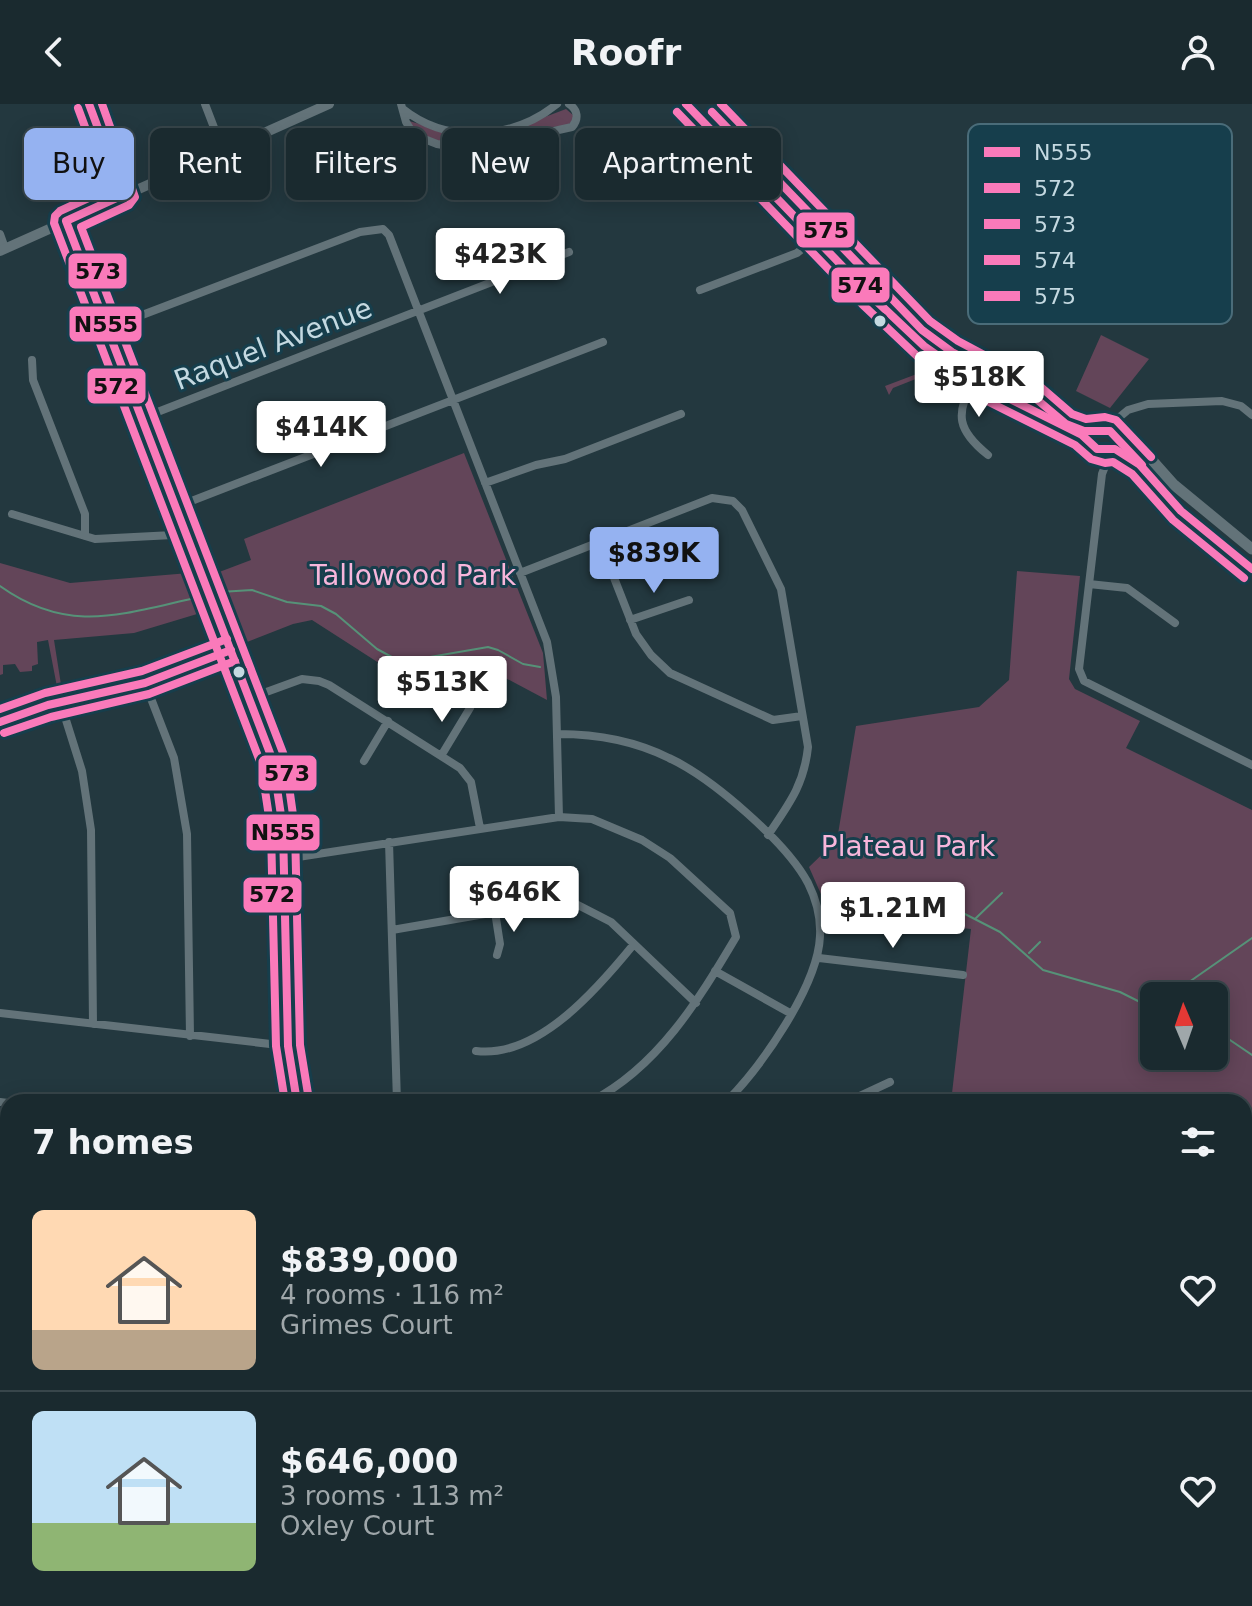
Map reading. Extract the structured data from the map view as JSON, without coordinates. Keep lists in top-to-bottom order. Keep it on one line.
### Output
{"streets":{"street":["Raquel Avenue"]},"parks":["Tallowood Park","Plateau Park"],"lines":["transit line N555","transit line 573","transit line 574","transit line 572","transit line 575"],"legend":["N555","572","573","574","575"],"north":"top","page":{"header":"Roofr","chip":["Buy","Rent","Filters","New","Apartment"],"price":["$423K","$518K","$414K","$839K","$513K","$646K","$1.21M"],"heading":"7 homes","list":[{"name":"$839,000","note":"4 rooms · 116 m² · Grimes Court"},{"name":"$646,000","note":"3 rooms · 113 m² · Oxley Court"}]}}
